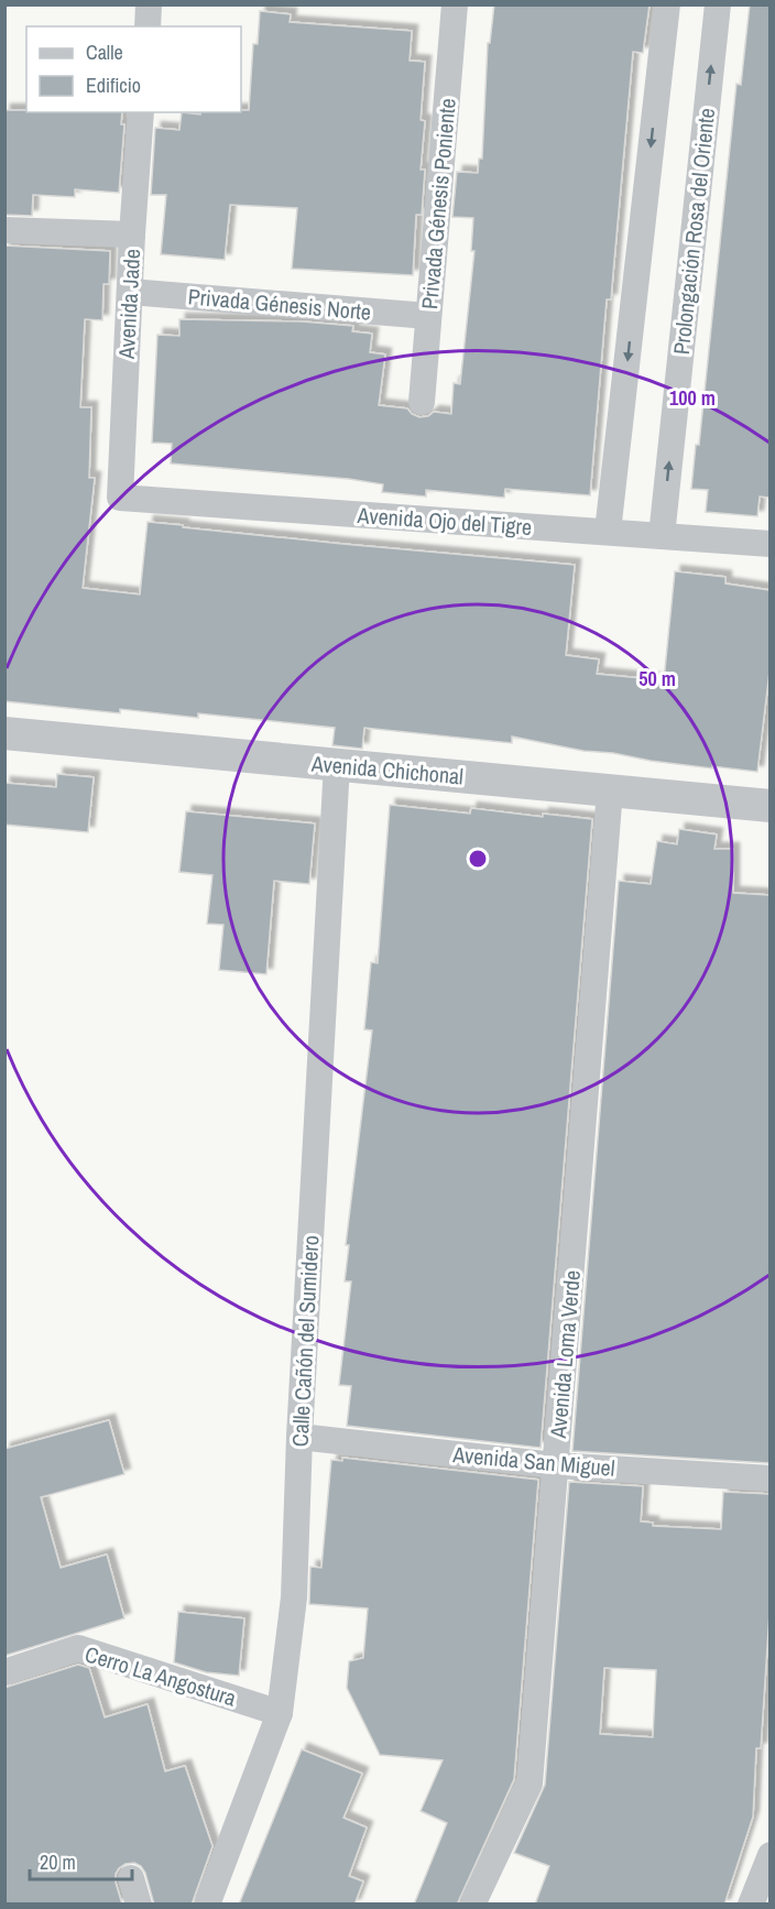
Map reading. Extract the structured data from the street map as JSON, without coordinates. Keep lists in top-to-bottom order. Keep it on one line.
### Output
{"streets":{"street":["Privada Génesis Poniente","Prolongación Rosa del Oriente","Avenida Jade","Privada Génesis Norte","Avenida Ojo del Tigre","Avenida Chichonal","Calle Cañón del Sumidero","Avenida Loma Verde","Avenida San Miguel","Cerro La Angostura"]},"crossings":[["Privada Génesis Poniente","Privada Génesis Norte"],["Prolongación Rosa del Oriente","Avenida Ojo del Tigre"],["Avenida Jade","Privada Génesis Norte"],["Avenida Jade","Avenida Ojo del Tigre"],["Avenida Chichonal","Calle Cañón del Sumidero"],["Avenida Chichonal","Avenida Loma Verde"],["Calle Cañón del Sumidero","Avenida San Miguel"],["Calle Cañón del Sumidero","Cerro La Angostura"],["Avenida Loma Verde","Avenida San Miguel"]],"legend":["Calle","Edificio"],"scale_bar":"20 m","rings":["100 m","50 m"]}
